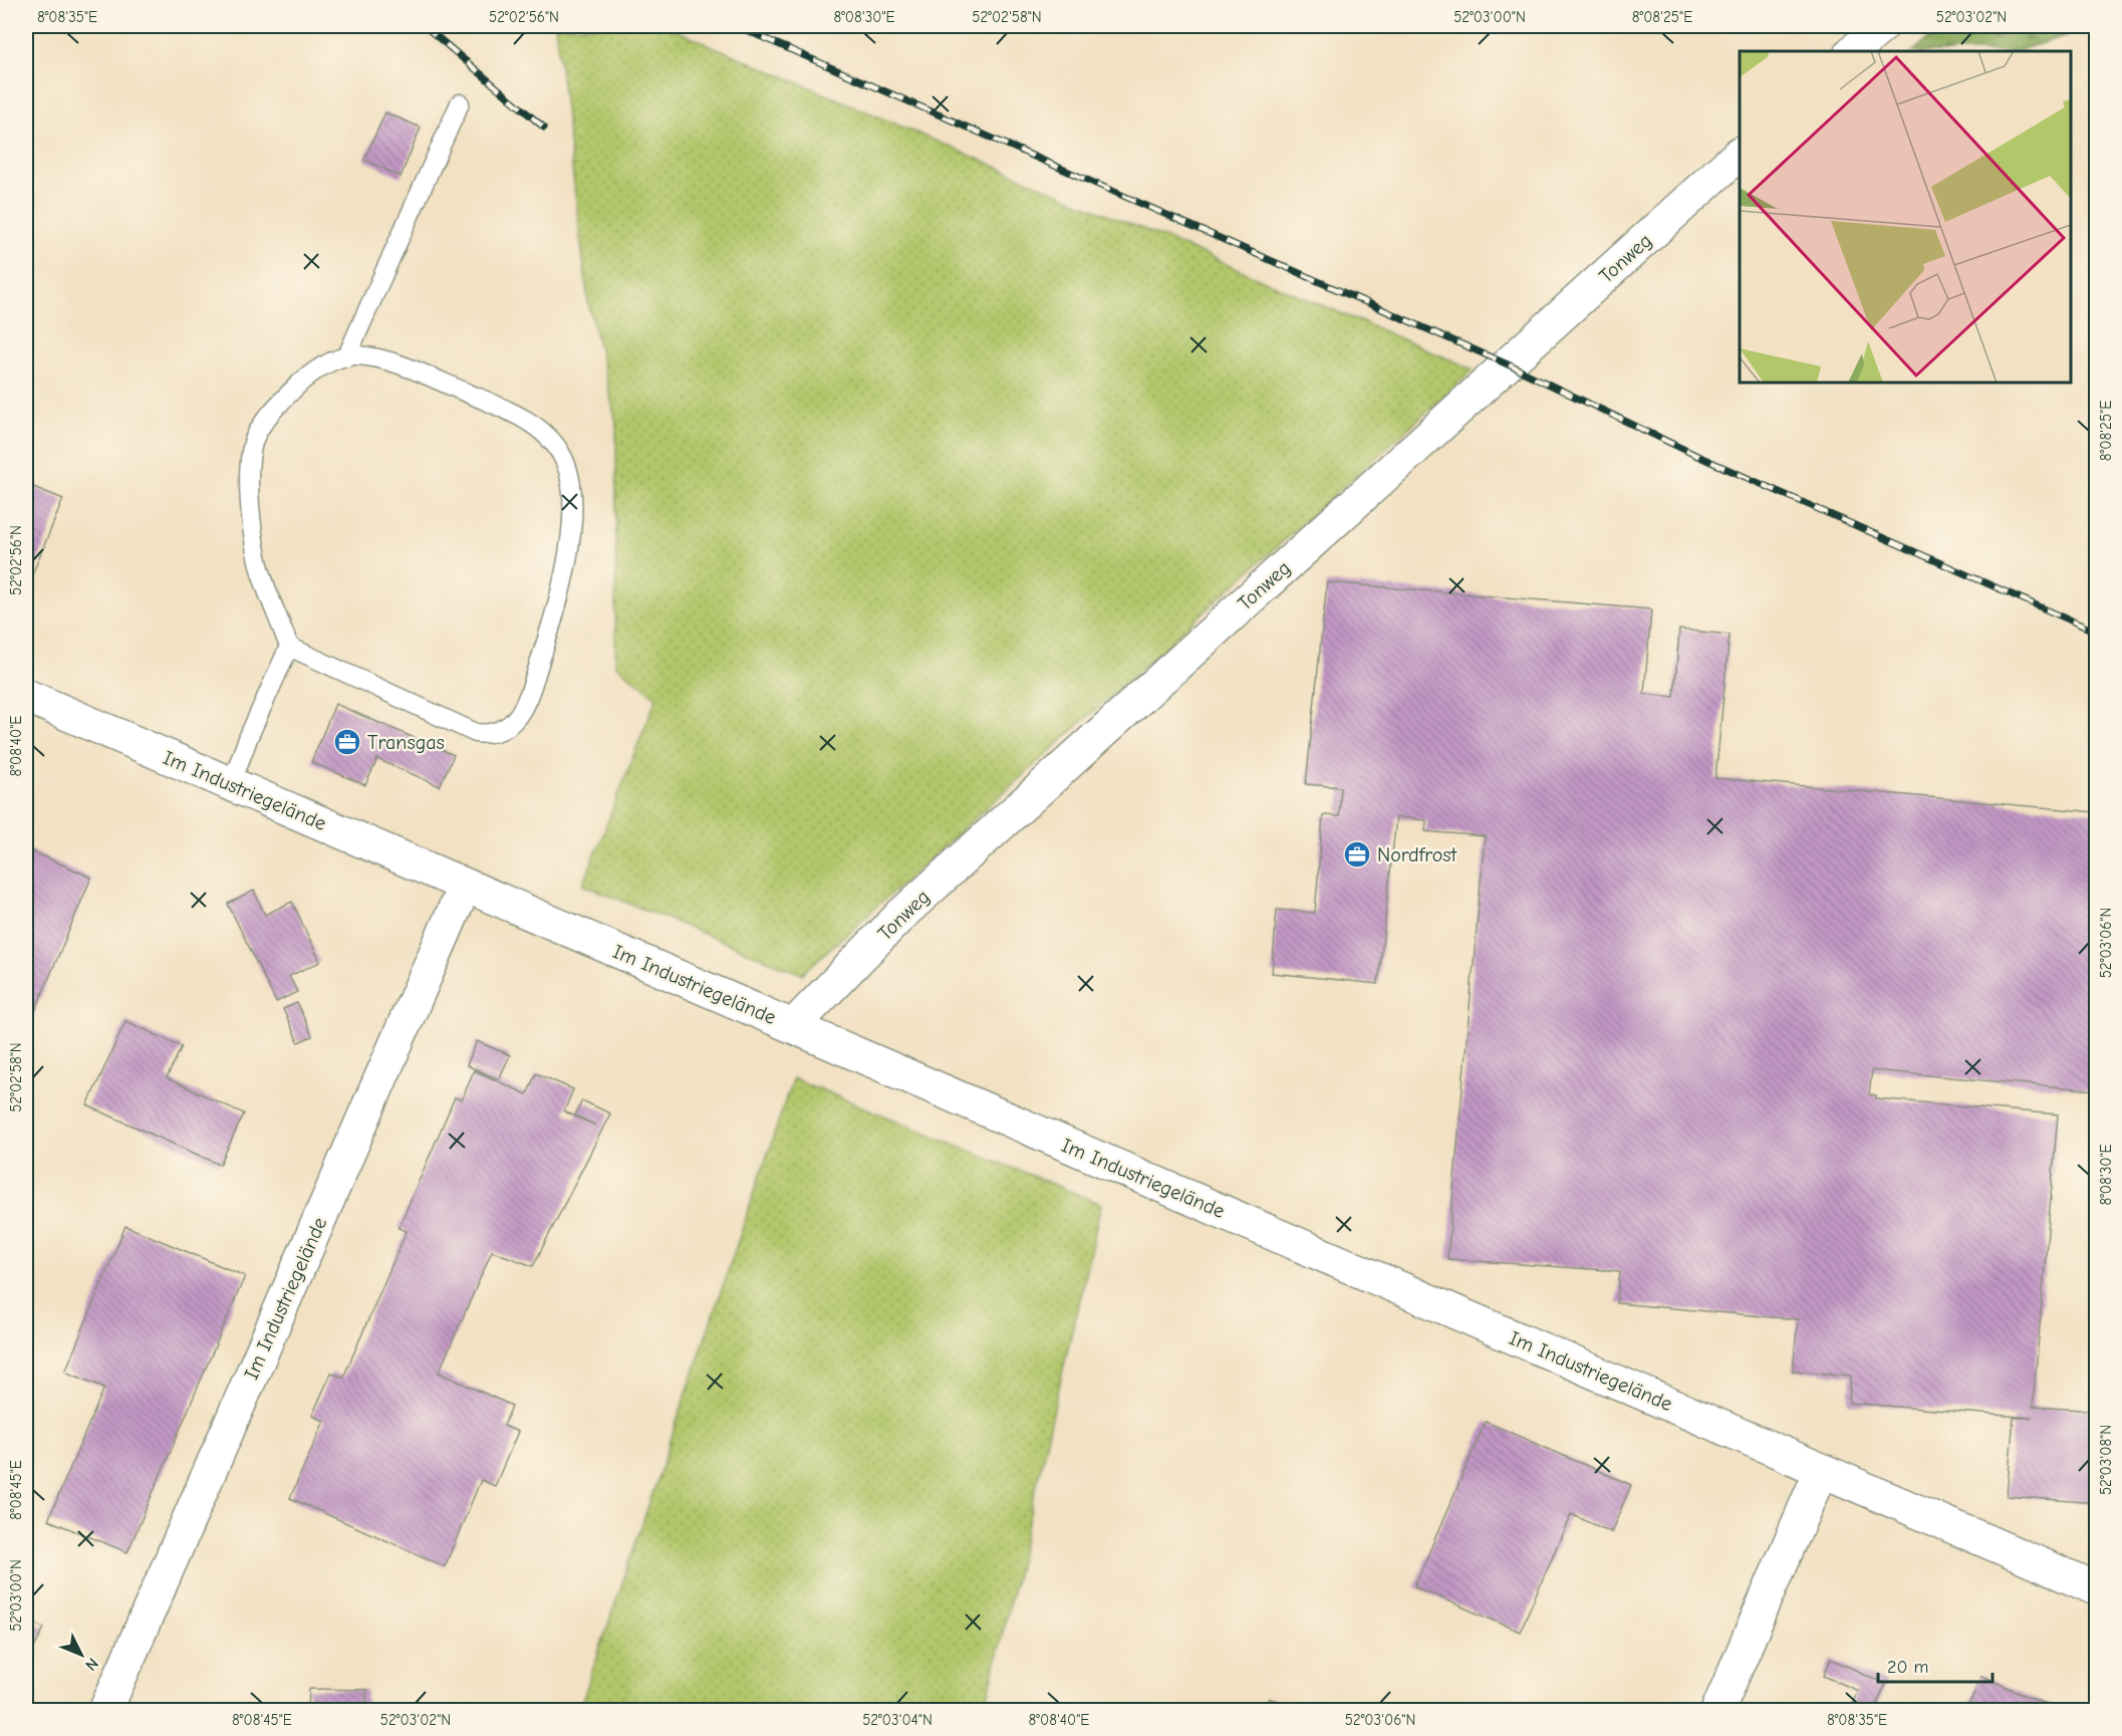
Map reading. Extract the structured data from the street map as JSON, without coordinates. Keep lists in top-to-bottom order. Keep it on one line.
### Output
{"streets":{"street":["Tonweg","Im Industriegelände"]},"crossings":[["Tonweg","Im Industriegelände"]],"places":{"office":["Transgas","Nordfrost"]},"scale_bar":"20 m","north":"bottom right","coordinates":["8°08'35\"E","52°02'56\"N","8°08'30\"E","52°02'58\"N","52°03'00\"N","8°08'25\"E","52°03'02\"N","8°08'40\"E","52°03'06\"N","52°03'08\"N","8°08'45\"E","52°03'04\"N"]}
